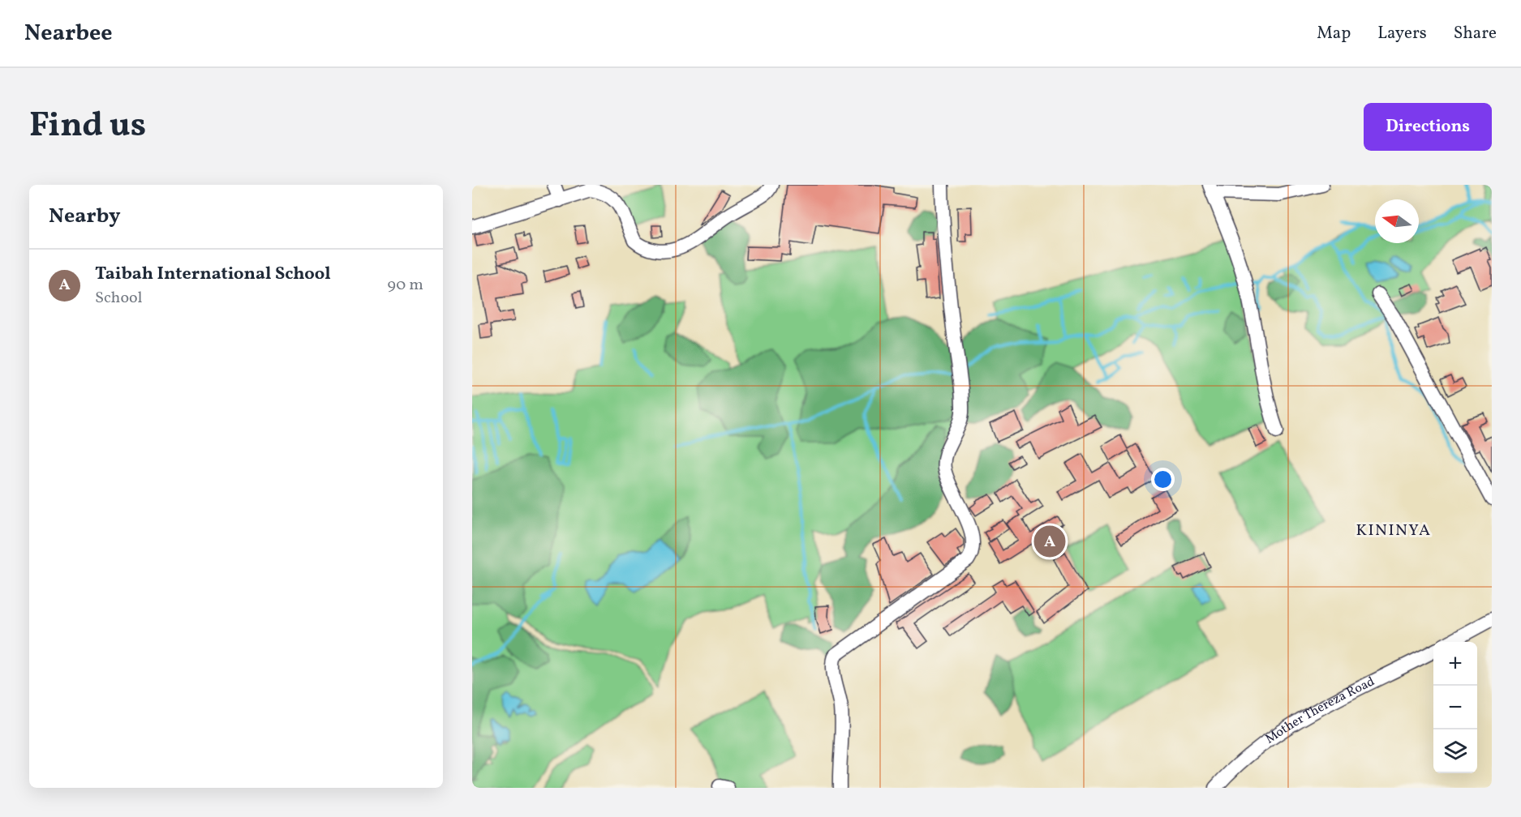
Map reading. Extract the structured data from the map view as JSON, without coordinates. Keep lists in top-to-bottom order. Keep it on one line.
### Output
{"streets":{"street":["Mother Thereza Road"]},"districts":["KININYA"],"north":"left","page":{"header":"Nearbee","nav":["Map","Layers","Share"],"title":"Find us","buttons":"Directions","heading":"Nearby","list":[{"mark":"A","name":"Taibah International School","note":"School","value":"90 m"}],"pins":"A","map_buttons":["+","−"]}}
